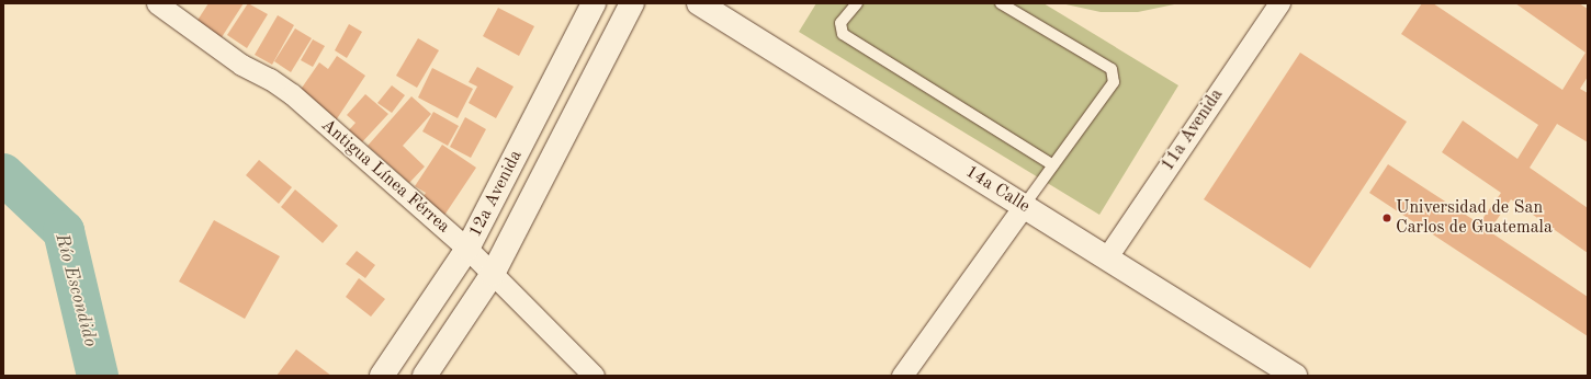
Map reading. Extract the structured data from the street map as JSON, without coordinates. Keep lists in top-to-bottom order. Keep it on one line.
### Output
{"streets":{"main road":["14a Calle","12a Avenida"],"street":["11a Avenida","Antigua Línea Férrea"]},"crossings":[["11a Avenida","14a Calle"],["Antigua Línea Férrea","12a Avenida"]],"water":["Río Escondido"],"places":["Universidad de San Carlos de Guatemala"]}
